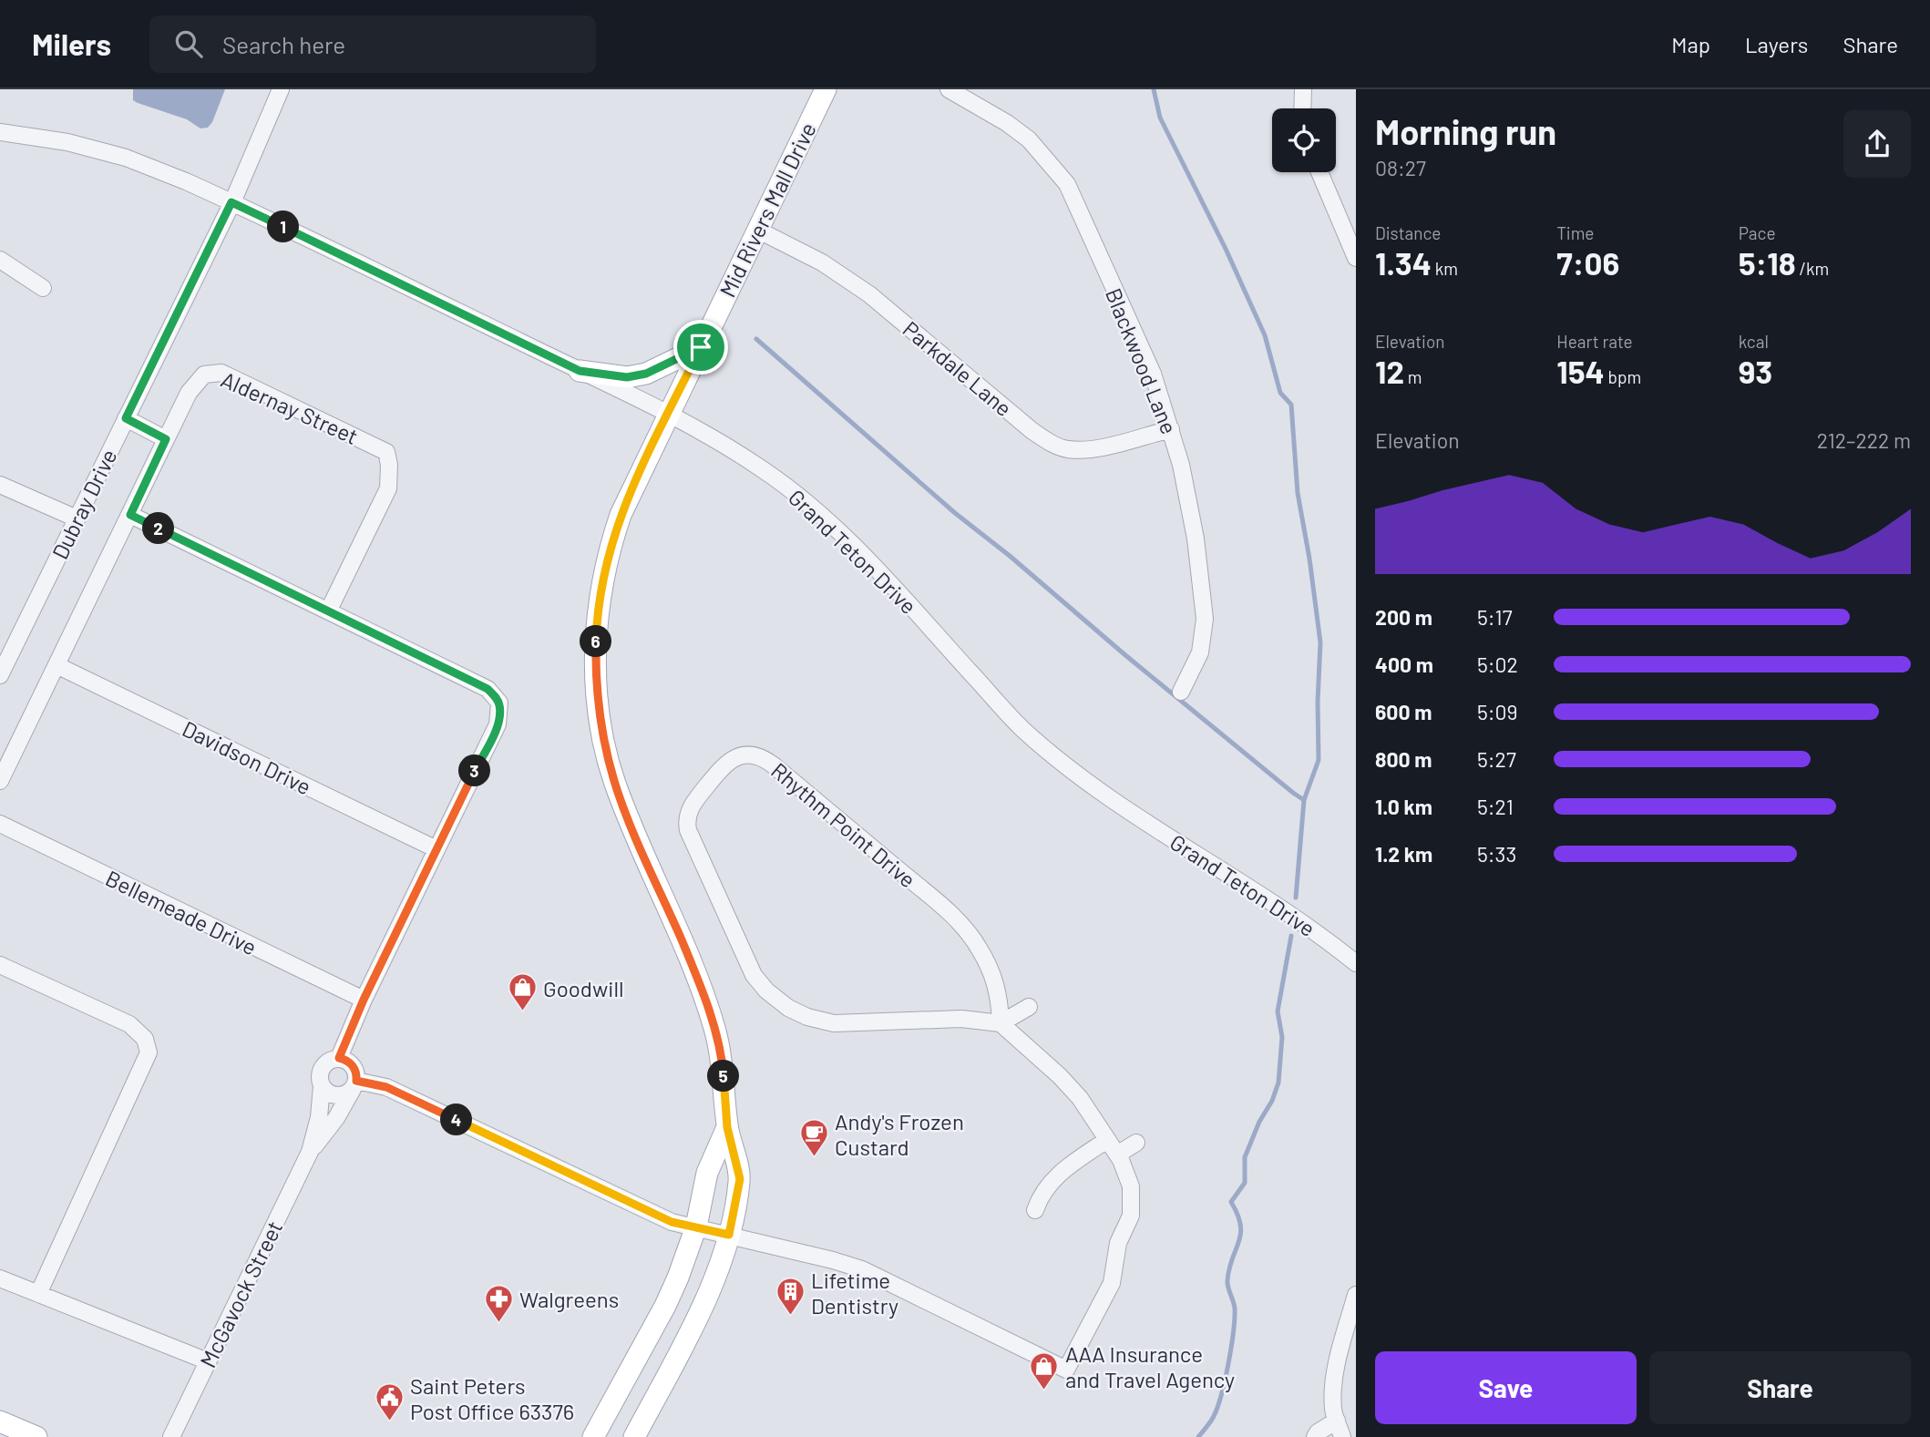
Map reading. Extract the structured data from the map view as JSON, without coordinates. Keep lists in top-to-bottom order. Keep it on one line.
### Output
{"streets":{"main road":["Mid Rivers Mall Drive"],"street":["Blackwood Lane","Parkdale Lane","Aldernay Street","Dubray Drive","Grand Teton Drive","Davidson Drive","Rhythm Point Drive","Bellemeade Drive","McGavock Street"]},"crossings":[["Mid Rivers Mall Drive","Parkdale Lane"],["Mid Rivers Mall Drive","Grand Teton Drive"],["Blackwood Lane","Parkdale Lane"],["Aldernay Street","Davidson Drive"],["Dubray Drive","Grand Teton Drive"]],"places":{"shop":["Goodwill","AAA Insurance and Travel Agency"],"cafe":["Andy's Frozen Custard"],"building":["Lifetime Dentistry"],"pharmacy":["Walgreens"],"public building":["Saint Peters Post Office 63376"]},"page":{"header":"Milers","search":"Search here","nav":["Map","Layers","Share"],"heading":["Morning run","08:27"],"stats":[["Distance","1.34 km"],["Time","7:06"],["Pace","5:18 /km"],["Elevation","12 m"],["Heart rate","154 bpm"],["kcal","93"]],"pins":["1","2","6","3","5","4"],"chart":["Elevation","212–222 m"],"list":[{"name":"200 m","note":"5:17"},{"name":"400 m","note":"5:02"},{"name":"600 m","note":"5:09"},{"name":"800 m","note":"5:27"},{"name":"1.0 km","note":"5:21"},{"name":"1.2 km","note":"5:33"}],"buttons":["Save","Share"]}}
